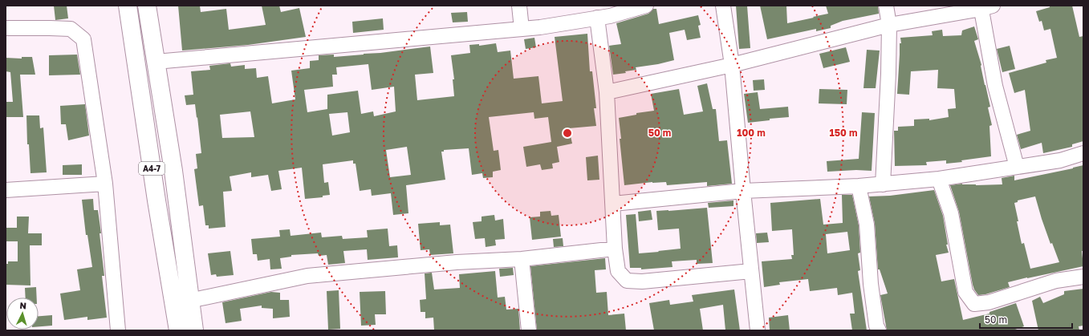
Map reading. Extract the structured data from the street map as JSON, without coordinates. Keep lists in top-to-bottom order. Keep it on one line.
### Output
{"streets":{"highway":["A4-7"]},"scale_bar":"50 m","north":"top","rings":["50 m","100 m","150 m"]}
